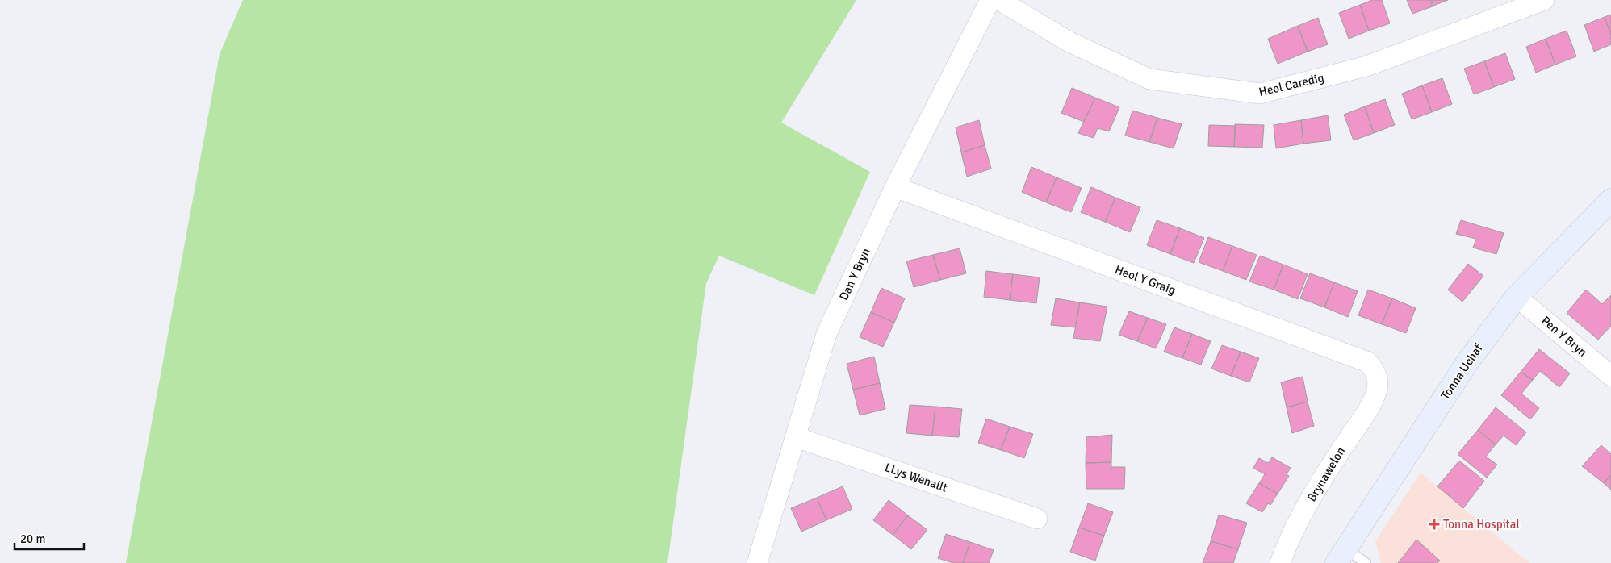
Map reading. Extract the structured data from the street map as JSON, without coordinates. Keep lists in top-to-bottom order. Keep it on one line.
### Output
{"streets":{"main road":["Tonna Uchaf"],"street":["Heol Caredig","Dan Y Bryn","Heol Y Graig","Pen Y Bryn","Brynawelon","LLys Wenallt"]},"crossings":[["Dan Y Bryn","Heol Y Graig"],["Dan Y Bryn","LLys Wenallt"],["Heol Y Graig","Brynawelon"],["Pen Y Bryn","Tonna Uchaf"]],"places":{"health":["Tonna Hospital"]},"scale_bar":"20 m"}
